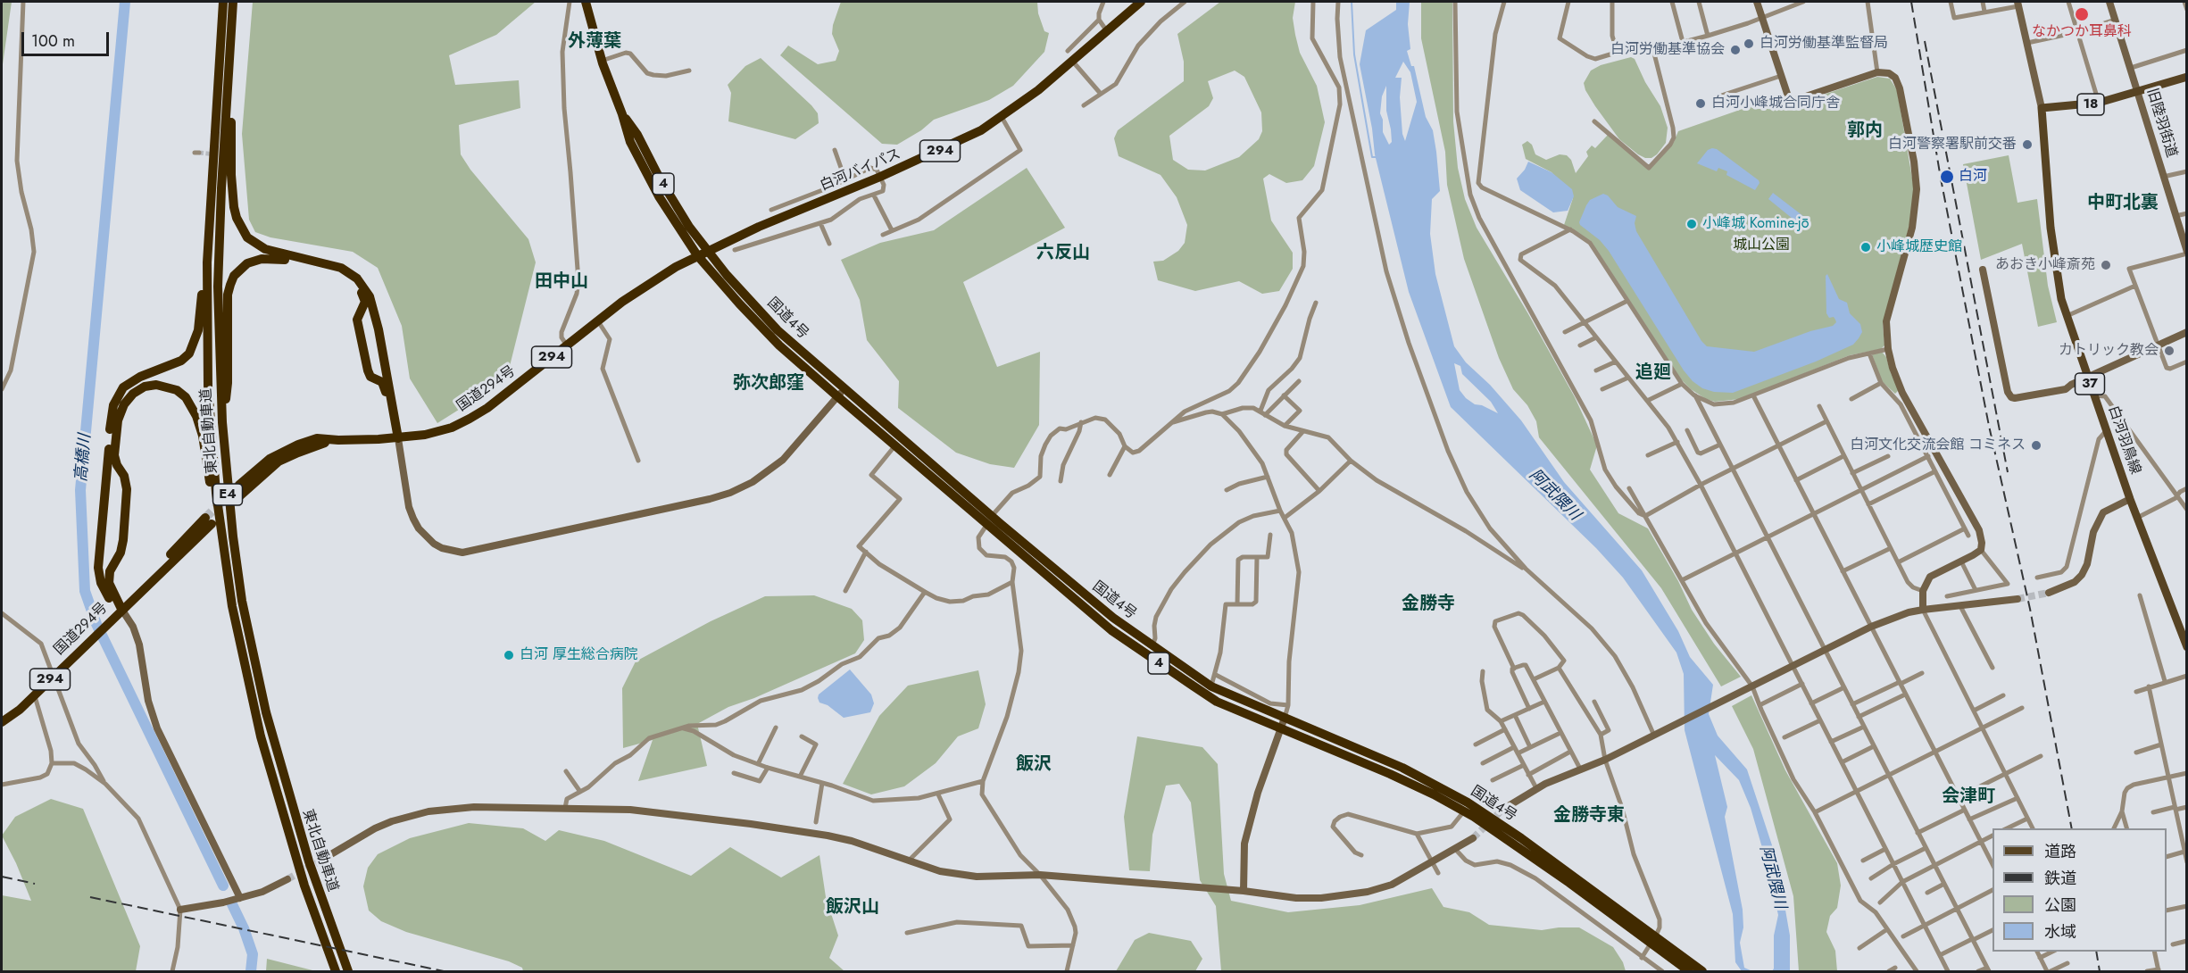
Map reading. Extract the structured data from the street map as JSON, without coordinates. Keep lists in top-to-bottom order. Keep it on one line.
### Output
{"streets":{"highway":["294","白河バイパス","4","国道4号","国道294号","東北自動車道","E4"],"main road":["18","37","白河羽鳥線"],"street":["旧陸羽街道"]},"crossings":[["18","旧陸羽街道"],["18","白河羽鳥線"],["白河バイパス","国道4号"],["白河バイパス","国道294号"],["国道4号","国道294号"]],"districts":["外薄葉","郭内","中町北裏","六反山","田中山","追廻","弥次郎窪","金勝寺","飯沢","会津町","金勝寺東","飯沢山"],"water":["高橋川","阿武隈川"],"parks":["城山公園"],"places":["なかつか耳鼻科","白河労働基準監督局","白河労働基準協会","白河小峰城合同庁舎","白河警察署駅前交番","白河","小峰城 Komine-jō","小峰城歴史館","あおき小峰斎苑","カトリック教会","白河文化交流会館 コミネス","白河 厚生総合病院"],"legend":["道路","鉄道","公園","水域"],"scale_bar":"100 m"}
